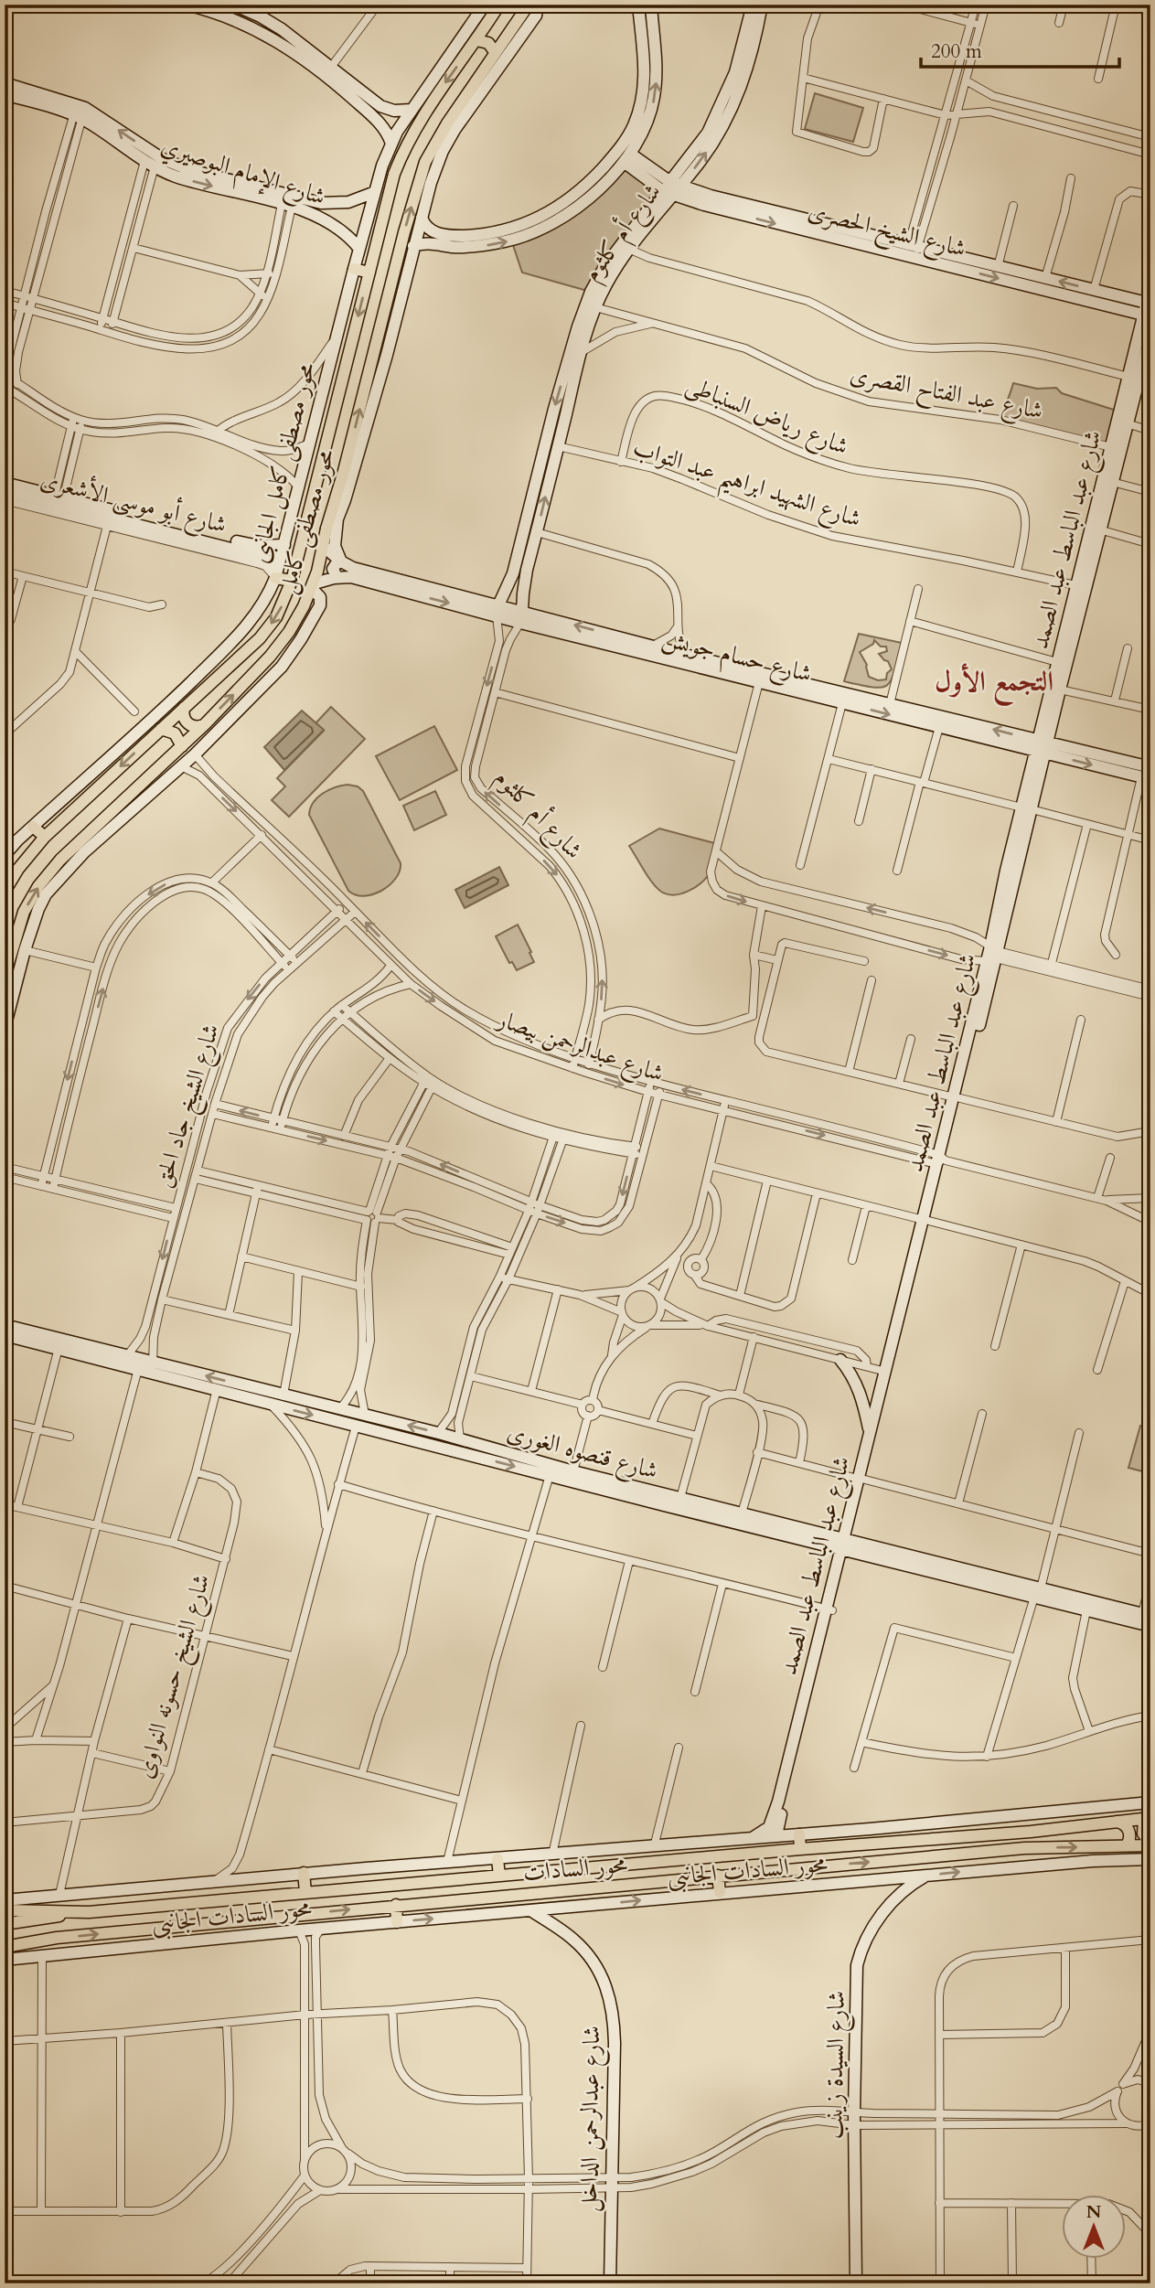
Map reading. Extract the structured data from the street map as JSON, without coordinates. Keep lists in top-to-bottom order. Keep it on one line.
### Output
{"streets":{"main road":["محور مصطفى كامل","محور السادات"],"street":["شارع الإمام البوصيري","شارع الشيخ الحصرى","شارع أم كلثوم","شارع عبد الفتاح القصرى","شارع رياض السنباطى","محور مصطفى كامل الجانبى","شارع الشهيد ابراهيم عبد التواب","شارع أبو موسى الأشعرى","شارع عبد الباسط عبد الصمد","شارع حسام جويش","شارع عبدالرحمن بيصار","شارع الشيخ جاد الحق","شارع قنصوه الغورى","شارع الشيخ حسونه النواوى","محور السادات الجانبى","شارع السيدة زينب","شارع عبدالرحمن الداخل"]},"crossings":[["شارع الإمام البوصيري","محور مصطفى كامل الجانبى"],["شارع الشيخ الحصرى","شارع أم كلثوم"],["شارع الشيخ الحصرى","شارع عبد الباسط عبد الصمد"],["شارع أم كلثوم","شارع عبد الفتاح القصرى"],["شارع أم كلثوم","شارع الشهيد ابراهيم عبد التواب"],["شارع أم كلثوم","شارع حسام جويش"],["شارع أم كلثوم","شارع عبدالرحمن بيصار"],["شارع عبد الفتاح القصرى","شارع عبد الباسط عبد الصمد"],["شارع رياض السنباطى","شارع الشهيد ابراهيم عبد التواب"],["محور مصطفى كامل الجانبى","شارع أبو موسى الأشعرى"],["شارع الشهيد ابراهيم عبد التواب","شارع عبد الباسط عبد الصمد"],["محور مصطفى كامل","شارع حسام جويش"],["شارع عبد الباسط عبد الصمد","شارع حسام جويش"],["شارع عبد الباسط عبد الصمد","شارع عبدالرحمن بيصار"],["شارع عبد الباسط عبد الصمد","شارع قنصوه الغورى"],["شارع عبد الباسط عبد الصمد","محور السادات الجانبى"],["شارع عبدالرحمن بيصار","شارع الشيخ جاد الحق"],["شارع الشيخ جاد الحق","شارع قنصوه الغورى"],["محور السادات الجانبى","شارع السيدة زينب"],["محور السادات الجانبى","شارع عبدالرحمن الداخل"]],"districts":["التجمع الأول"],"scale_bar":"200 m","north":"top"}
